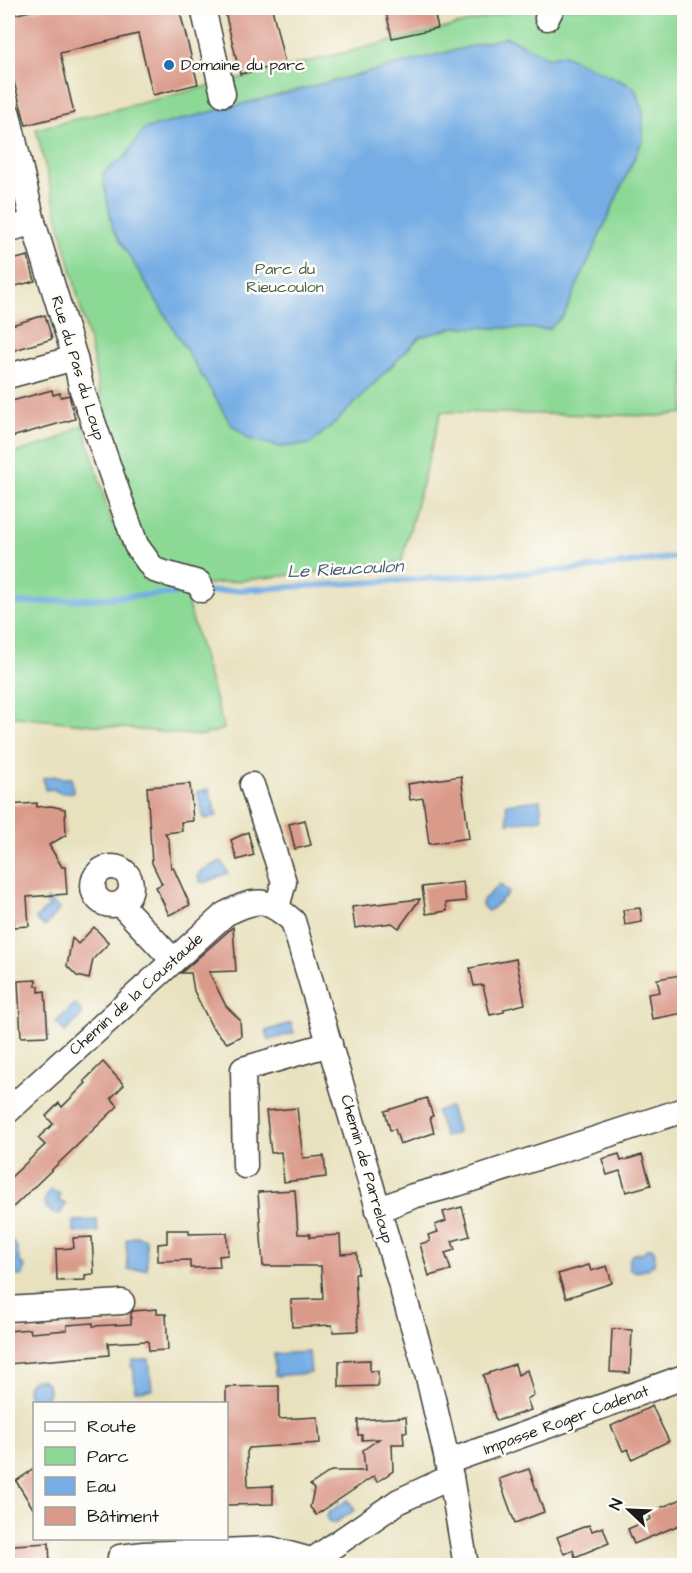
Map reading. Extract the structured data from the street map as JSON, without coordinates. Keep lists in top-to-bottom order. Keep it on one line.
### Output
{"streets":{"street":["Rue du Pas du Loup","Chemin de la Coustaude","Chemin de Parreloup","Impasse Roger Cadenat"]},"crossings":[["Chemin de la Coustaude","Chemin de Parreloup"],["Chemin de Parreloup","Impasse Roger Cadenat"]],"water":["Le Rieucoulon"],"parks":["Parc du Rieucoulon"],"places":["Domaine du parc"],"legend":["Route","Parc","Eau","Bâtiment"],"north":"top left"}
